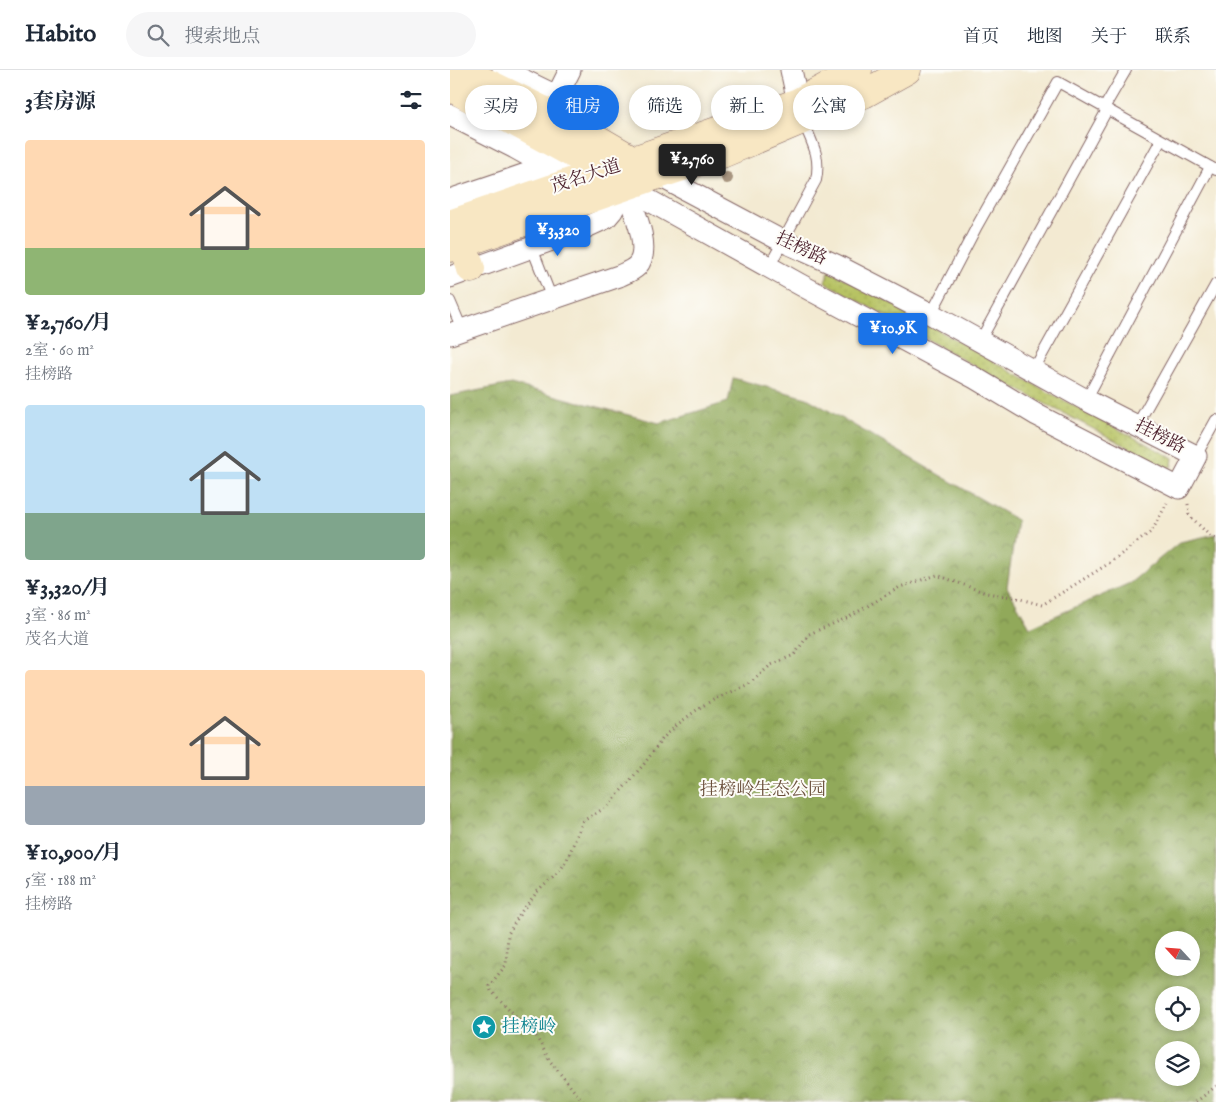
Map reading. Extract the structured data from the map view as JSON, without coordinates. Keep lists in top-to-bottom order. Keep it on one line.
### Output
{"streets":{"main road":["茂名大道","挂榜路"]},"crossings":[["茂名大道","挂榜路"]],"parks":["挂榜岭生态公园"],"places":{"place":["挂榜岭"]},"north":"top left","page":{"header":"Habito","search":"搜索地点","nav":["首页","地图","关于","联系"],"heading":"3套房源","chip":["买房","租房","筛选","新上","公寓"],"list":[{"name":"¥2,760/月","note":"2室 · 60 m² · 挂榜路"},{"name":"¥3,320/月","note":"3室 · 86 m² · 茂名大道"},{"name":"¥10,900/月","note":"5室 · 188 m² · 挂榜路"}],"price":["¥2,760","¥3,320","¥10.9K"]}}
